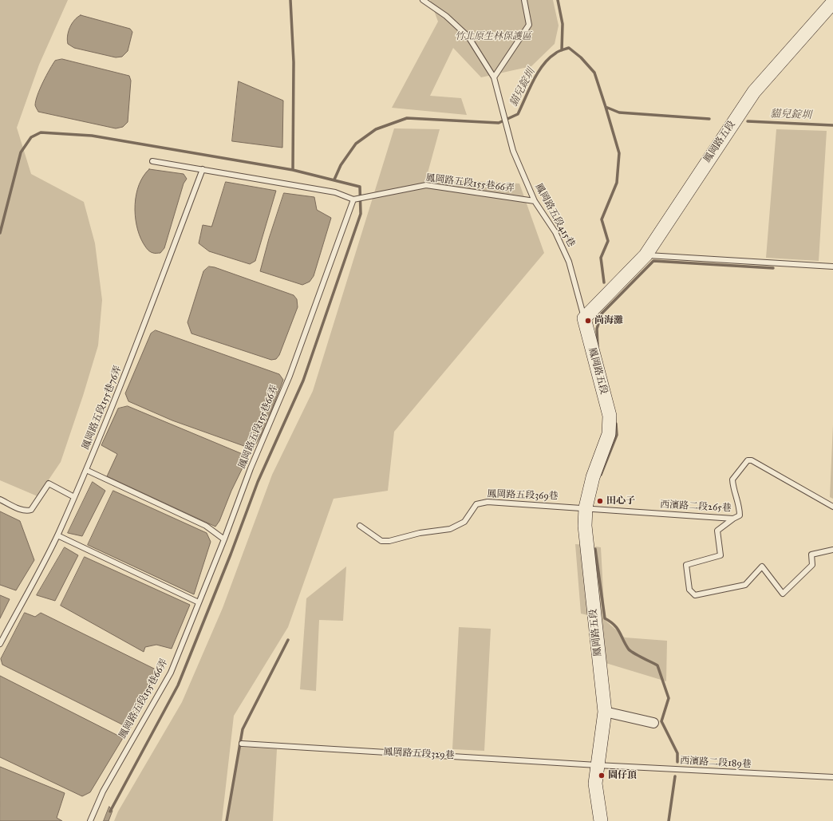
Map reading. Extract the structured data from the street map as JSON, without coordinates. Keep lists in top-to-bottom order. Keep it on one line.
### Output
{"streets":{"street":["鳳岡路五段"],"lane":["鳳岡路五段155巷66弄","鳳岡路五段415巷","鳳岡路五段155巷76弄","鳳岡路五段369巷","西濱路二段265巷","鳳岡路五段329巷","西濱路二段189巷"]},"crossings":[["鳳岡路五段","鳳岡路五段415巷"],["鳳岡路五段","鳳岡路五段369巷"],["鳳岡路五段","西濱路二段265巷"],["鳳岡路五段","鳳岡路五段329巷"],["鳳岡路五段","西濱路二段189巷"],["鳳岡路五段155巷66弄","鳳岡路五段415巷"],["鳳岡路五段369巷","西濱路二段265巷"],["鳳岡路五段329巷","西濱路二段189巷"]],"water":["貓兒錠圳"],"parks":["竹北原生林保護區"],"places":["尚海灘","田心子","園仔頂"]}
